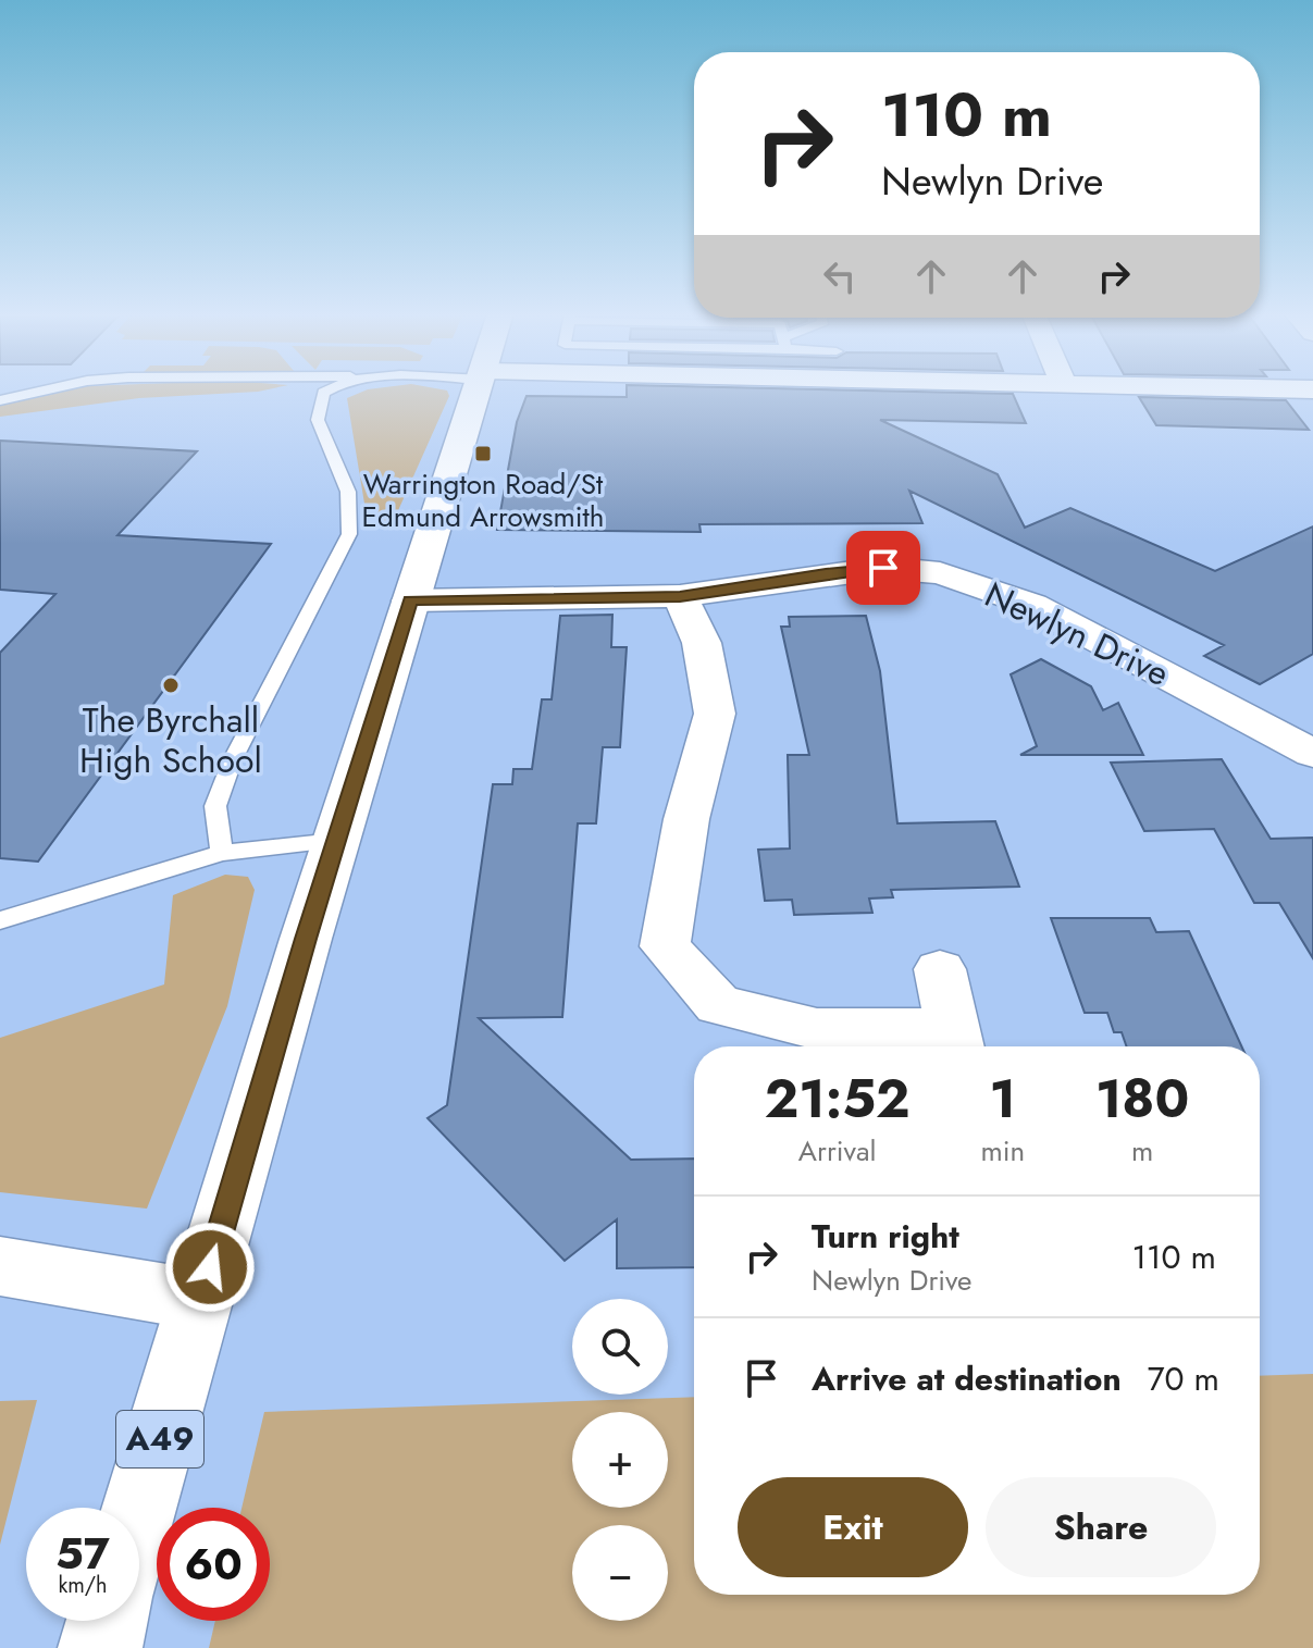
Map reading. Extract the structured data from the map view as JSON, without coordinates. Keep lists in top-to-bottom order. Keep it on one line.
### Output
{"streets":{"main road":["A49"],"street":["Newlyn Drive"]},"crossings":[["Newlyn Drive","A49"]],"places":{"transit":["Warrington Road/St Edmund Arrowsmith"],"other":["The Byrchall High School"]},"page":{"turn":["110 m","Newlyn Drive"],"eta":["21:52","Arrival","1","min","180","m"],"list":[{"name":"Turn right","note":"Newlyn Drive","value":"110 m"},{"name":"Arrive at destination","value":"70 m"}],"map_buttons":["+","−"],"buttons":["Exit","Share"],"speed":"57 km/h","limit":"60"}}
